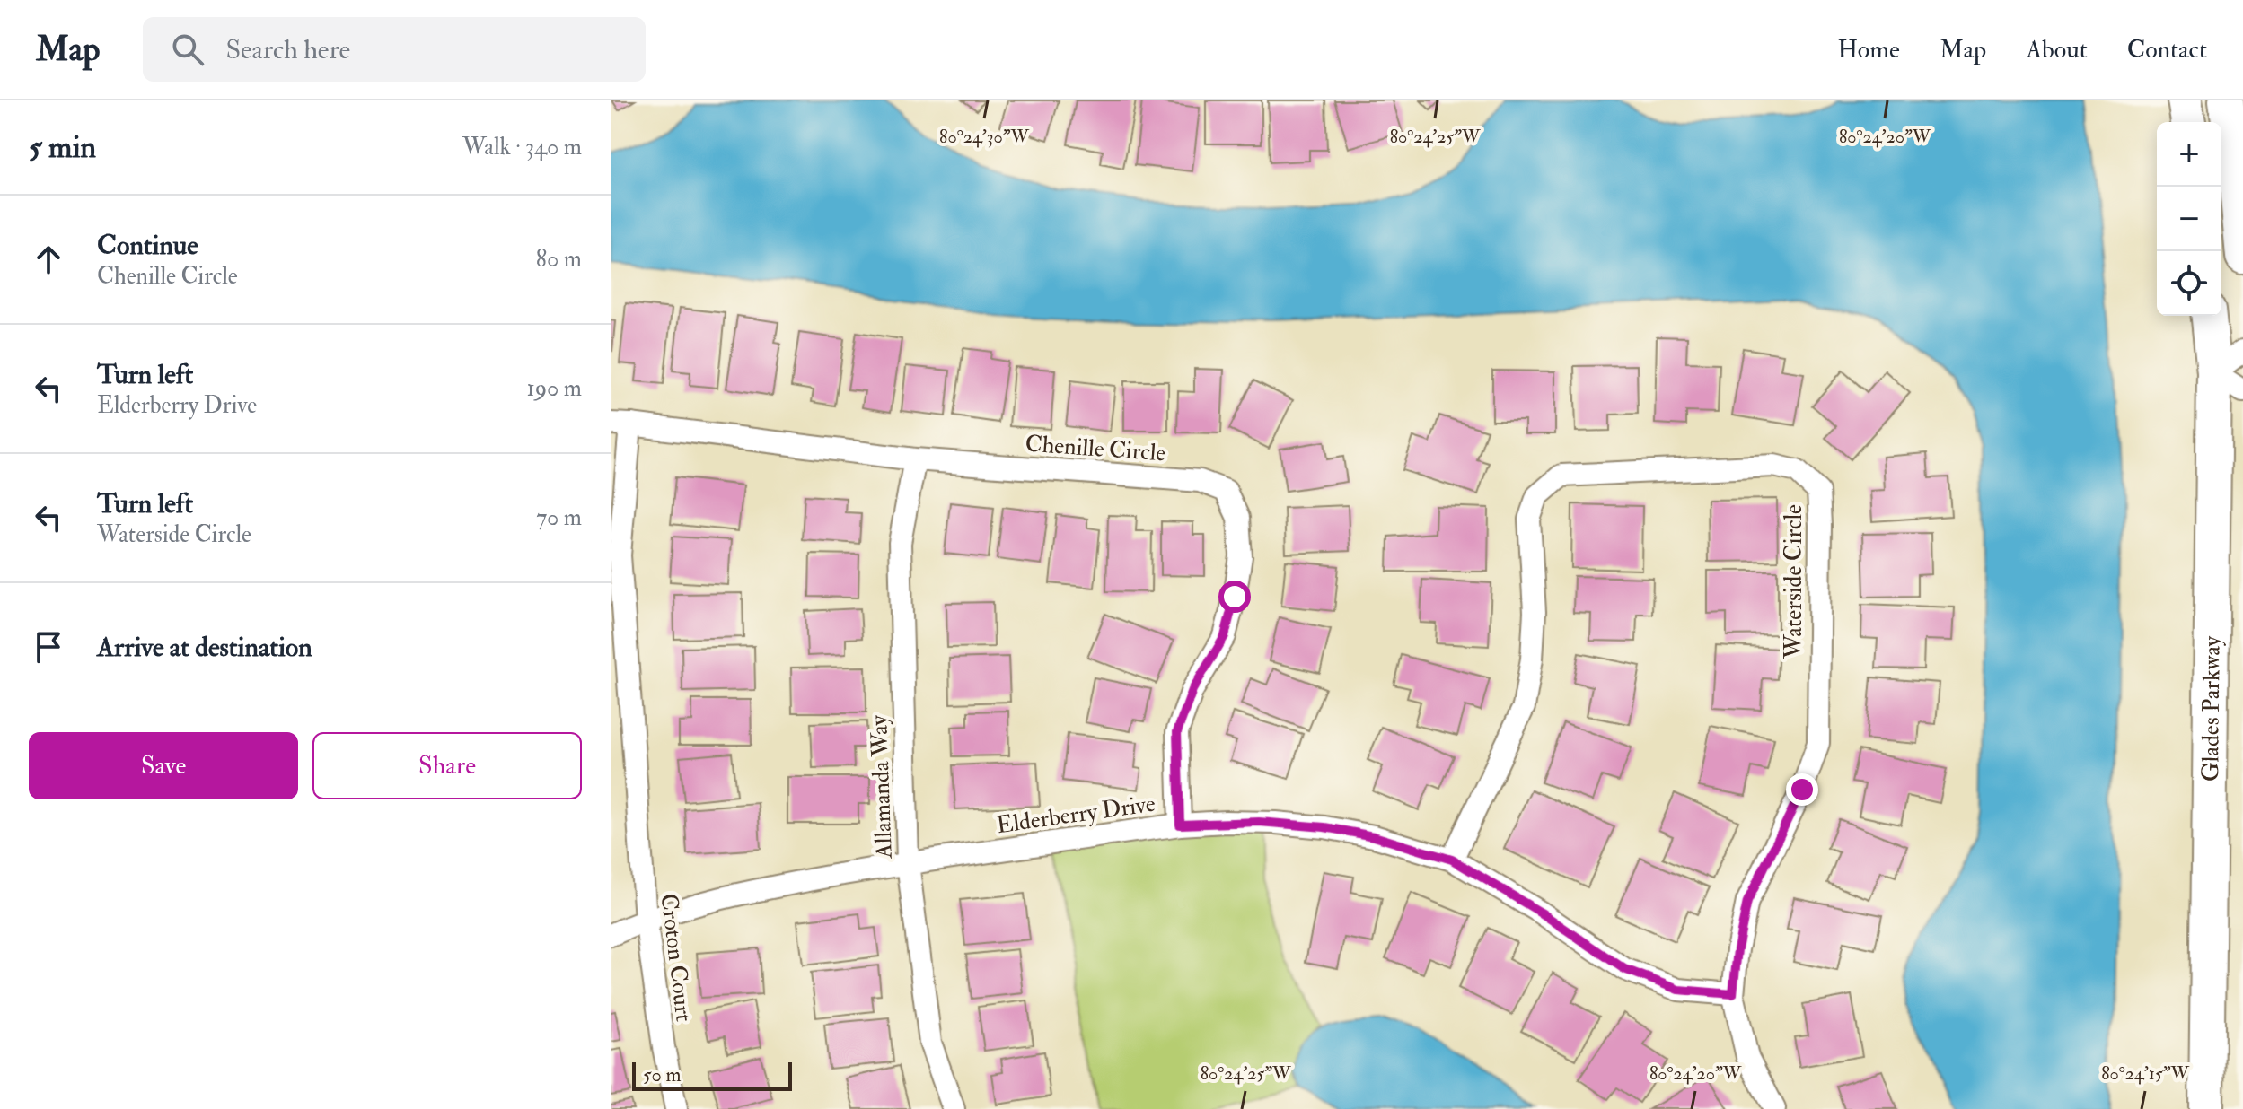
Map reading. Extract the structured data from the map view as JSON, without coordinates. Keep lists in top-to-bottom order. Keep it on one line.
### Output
{"streets":{"main road":["Glades Parkway"],"street":["Chenille Circle","Waterside Circle","Allamanda Way","Elderberry Drive","Croton Court"]},"crossings":[["Chenille Circle","Allamanda Way"],["Chenille Circle","Elderberry Drive"],["Chenille Circle","Croton Court"],["Waterside Circle","Elderberry Drive"],["Allamanda Way","Elderberry Drive"],["Elderberry Drive","Croton Court"]],"scale_bar":"50 m","page":{"header":"Map","search":"Search here","nav":["Home","Map","About","Contact"],"heading":["5 min","Walk · 340 m"],"map_buttons":["+","−"],"list":[["Continue","Chenille Circle","80 m"],["Turn left","Elderberry Drive","190 m"],["Turn left","Waterside Circle","70 m"],"Arrive at destination"],"buttons":["Save","Share"],"scale":"50 m"},"coordinates":["80°24'30\"W","80°24'25\"W","80°24'20\"W","80°24'15\"W"]}
